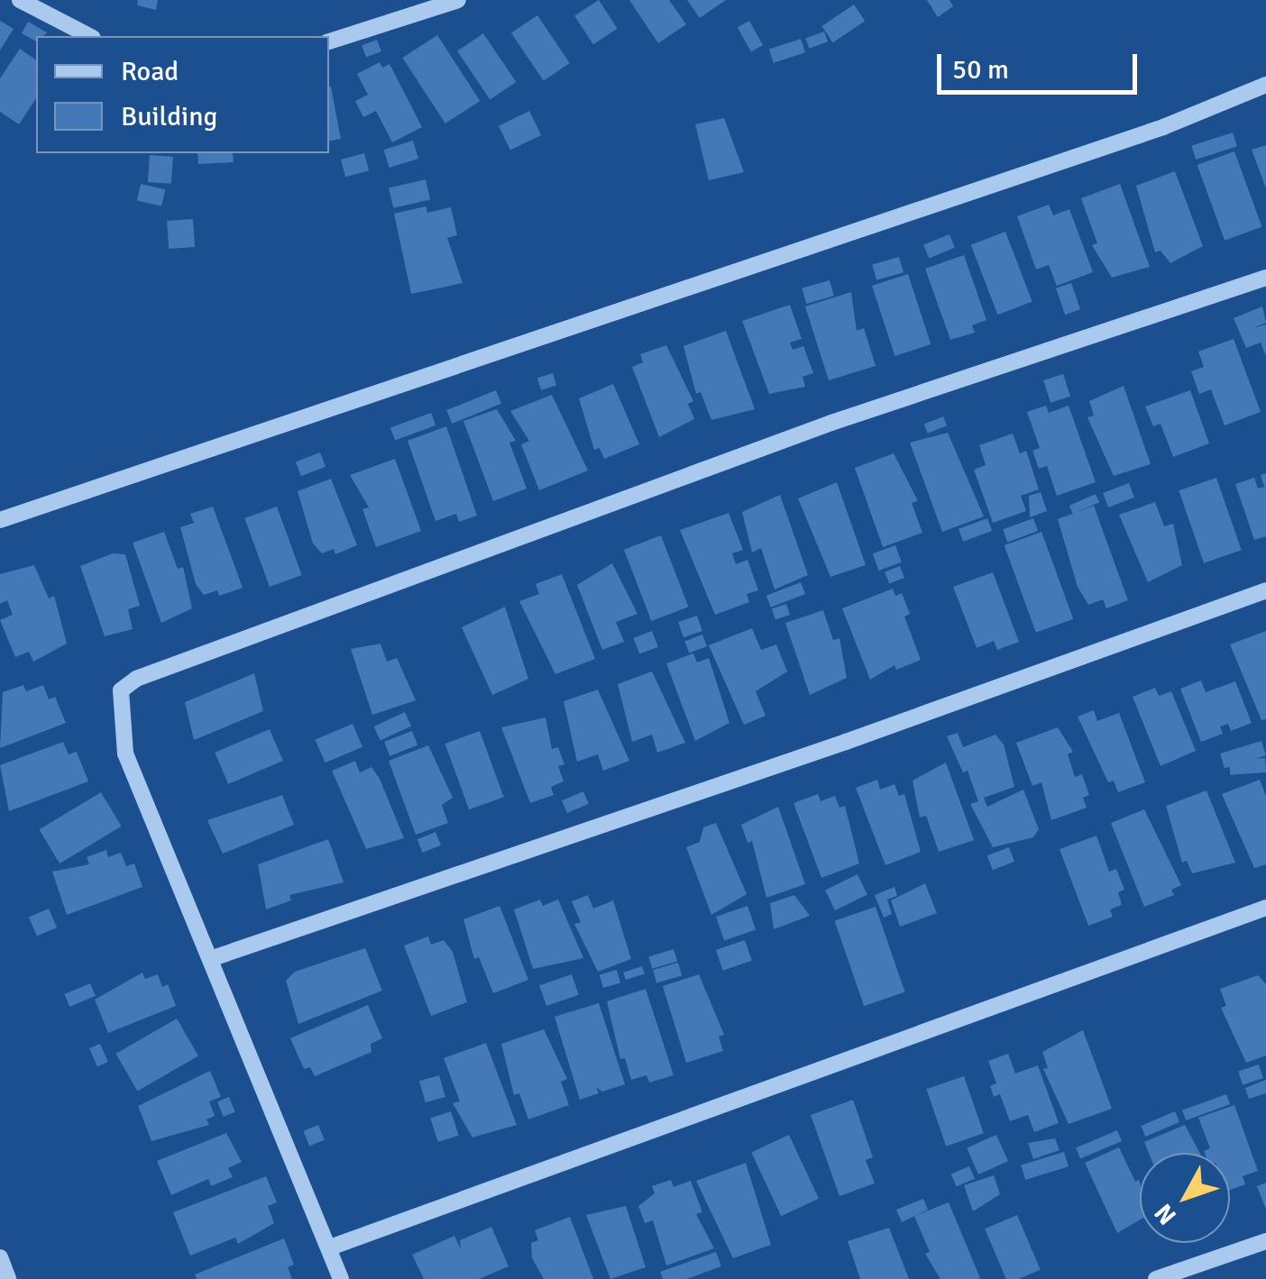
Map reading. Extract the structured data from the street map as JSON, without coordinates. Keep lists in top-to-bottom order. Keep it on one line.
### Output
{"legend":["Road","Building"],"scale_bar":"50 m","north":"bottom left"}
